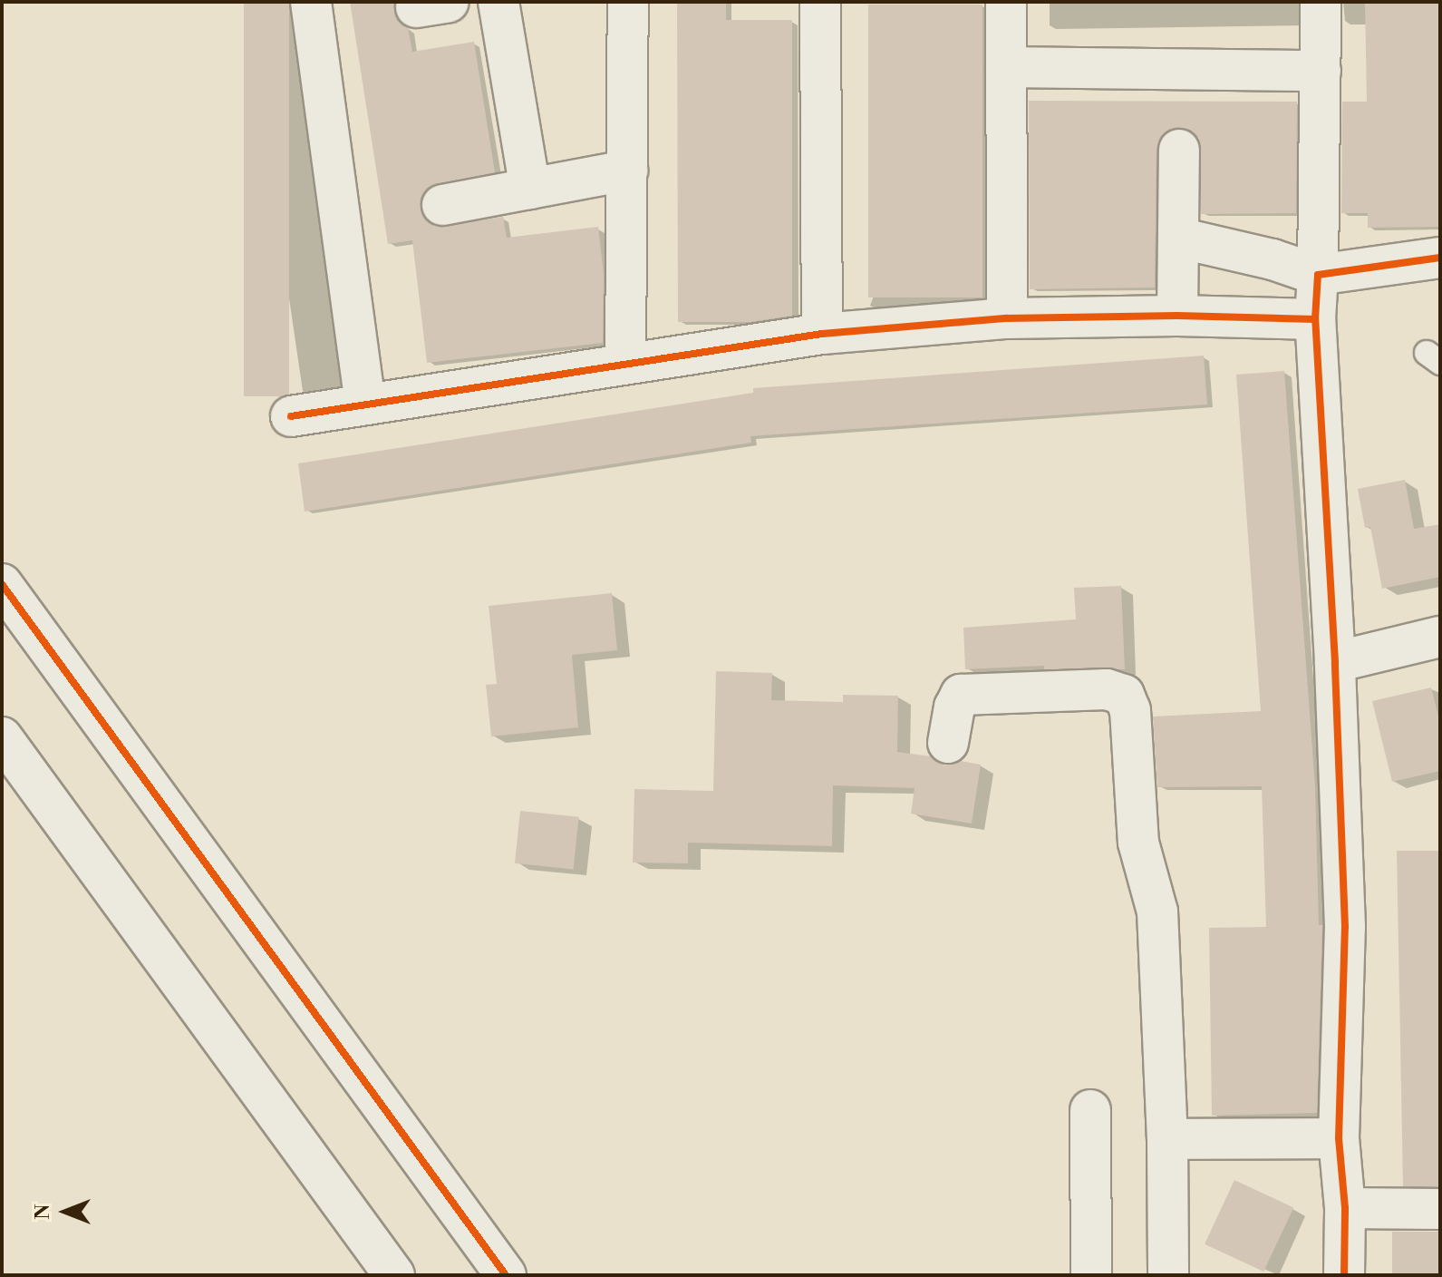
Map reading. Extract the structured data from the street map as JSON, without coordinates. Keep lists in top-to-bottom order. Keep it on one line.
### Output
{"north":"left"}
